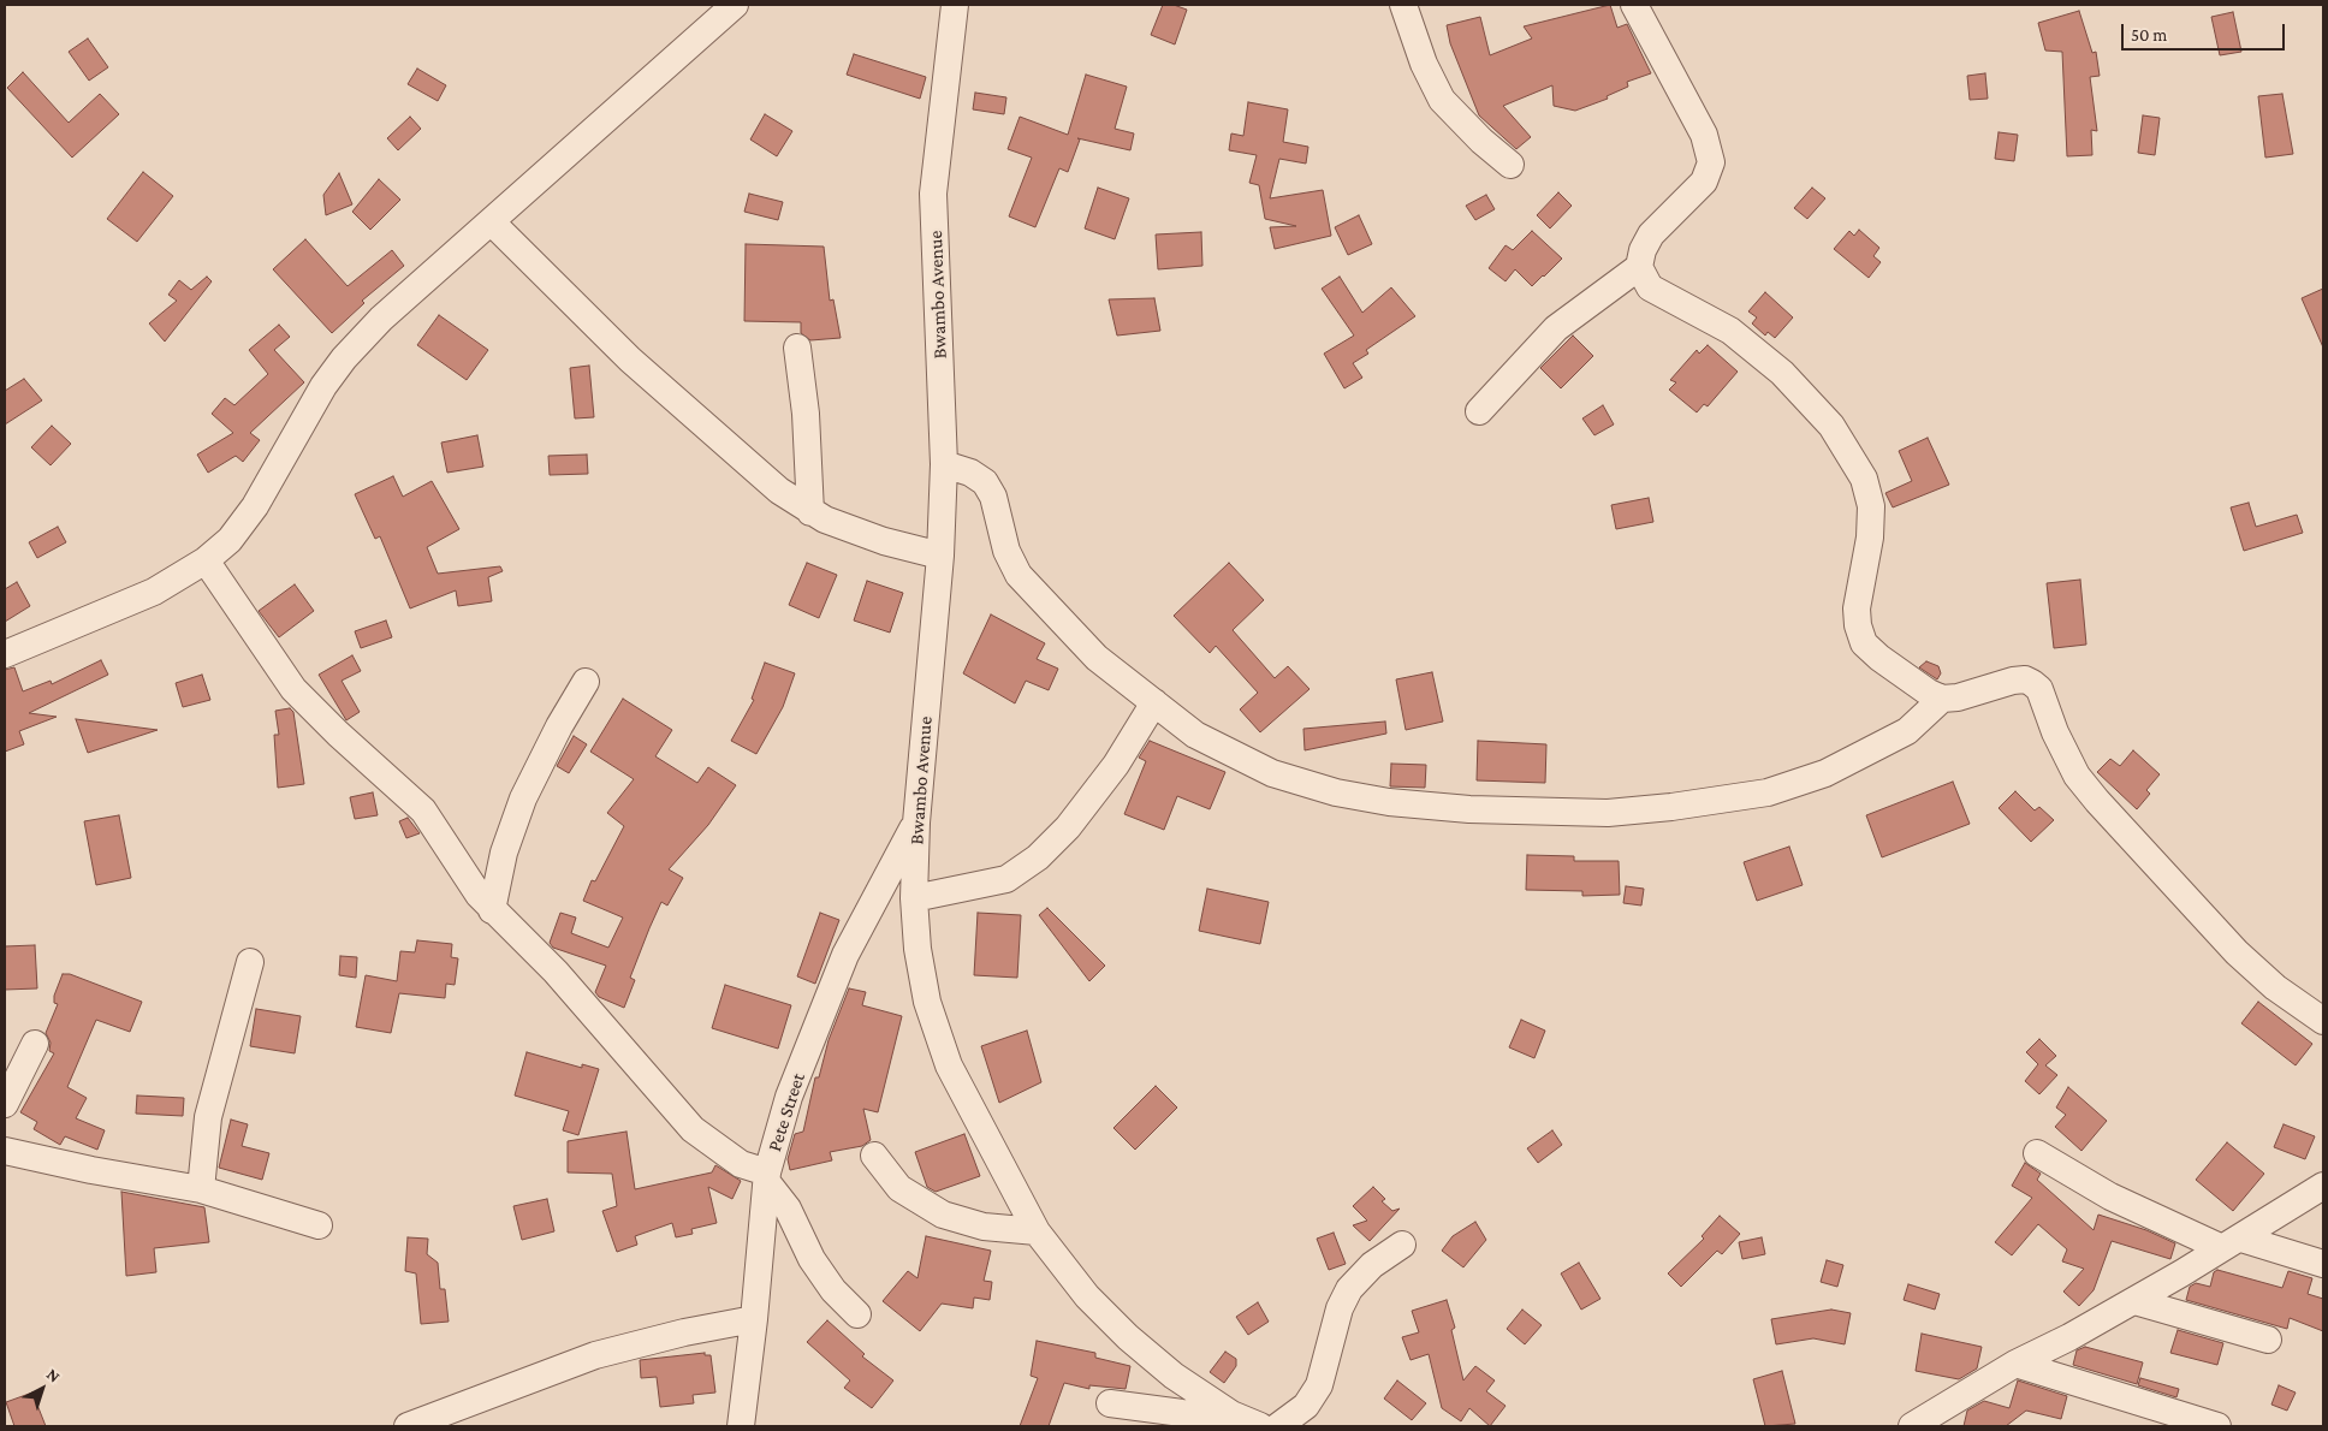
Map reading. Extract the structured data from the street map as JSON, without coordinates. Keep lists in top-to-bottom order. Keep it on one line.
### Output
{"streets":{"street":["Bwambo Avenue","Pete Street"]},"crossings":[["Bwambo Avenue","Pete Street"]],"scale_bar":"50 m","north":"top right"}
